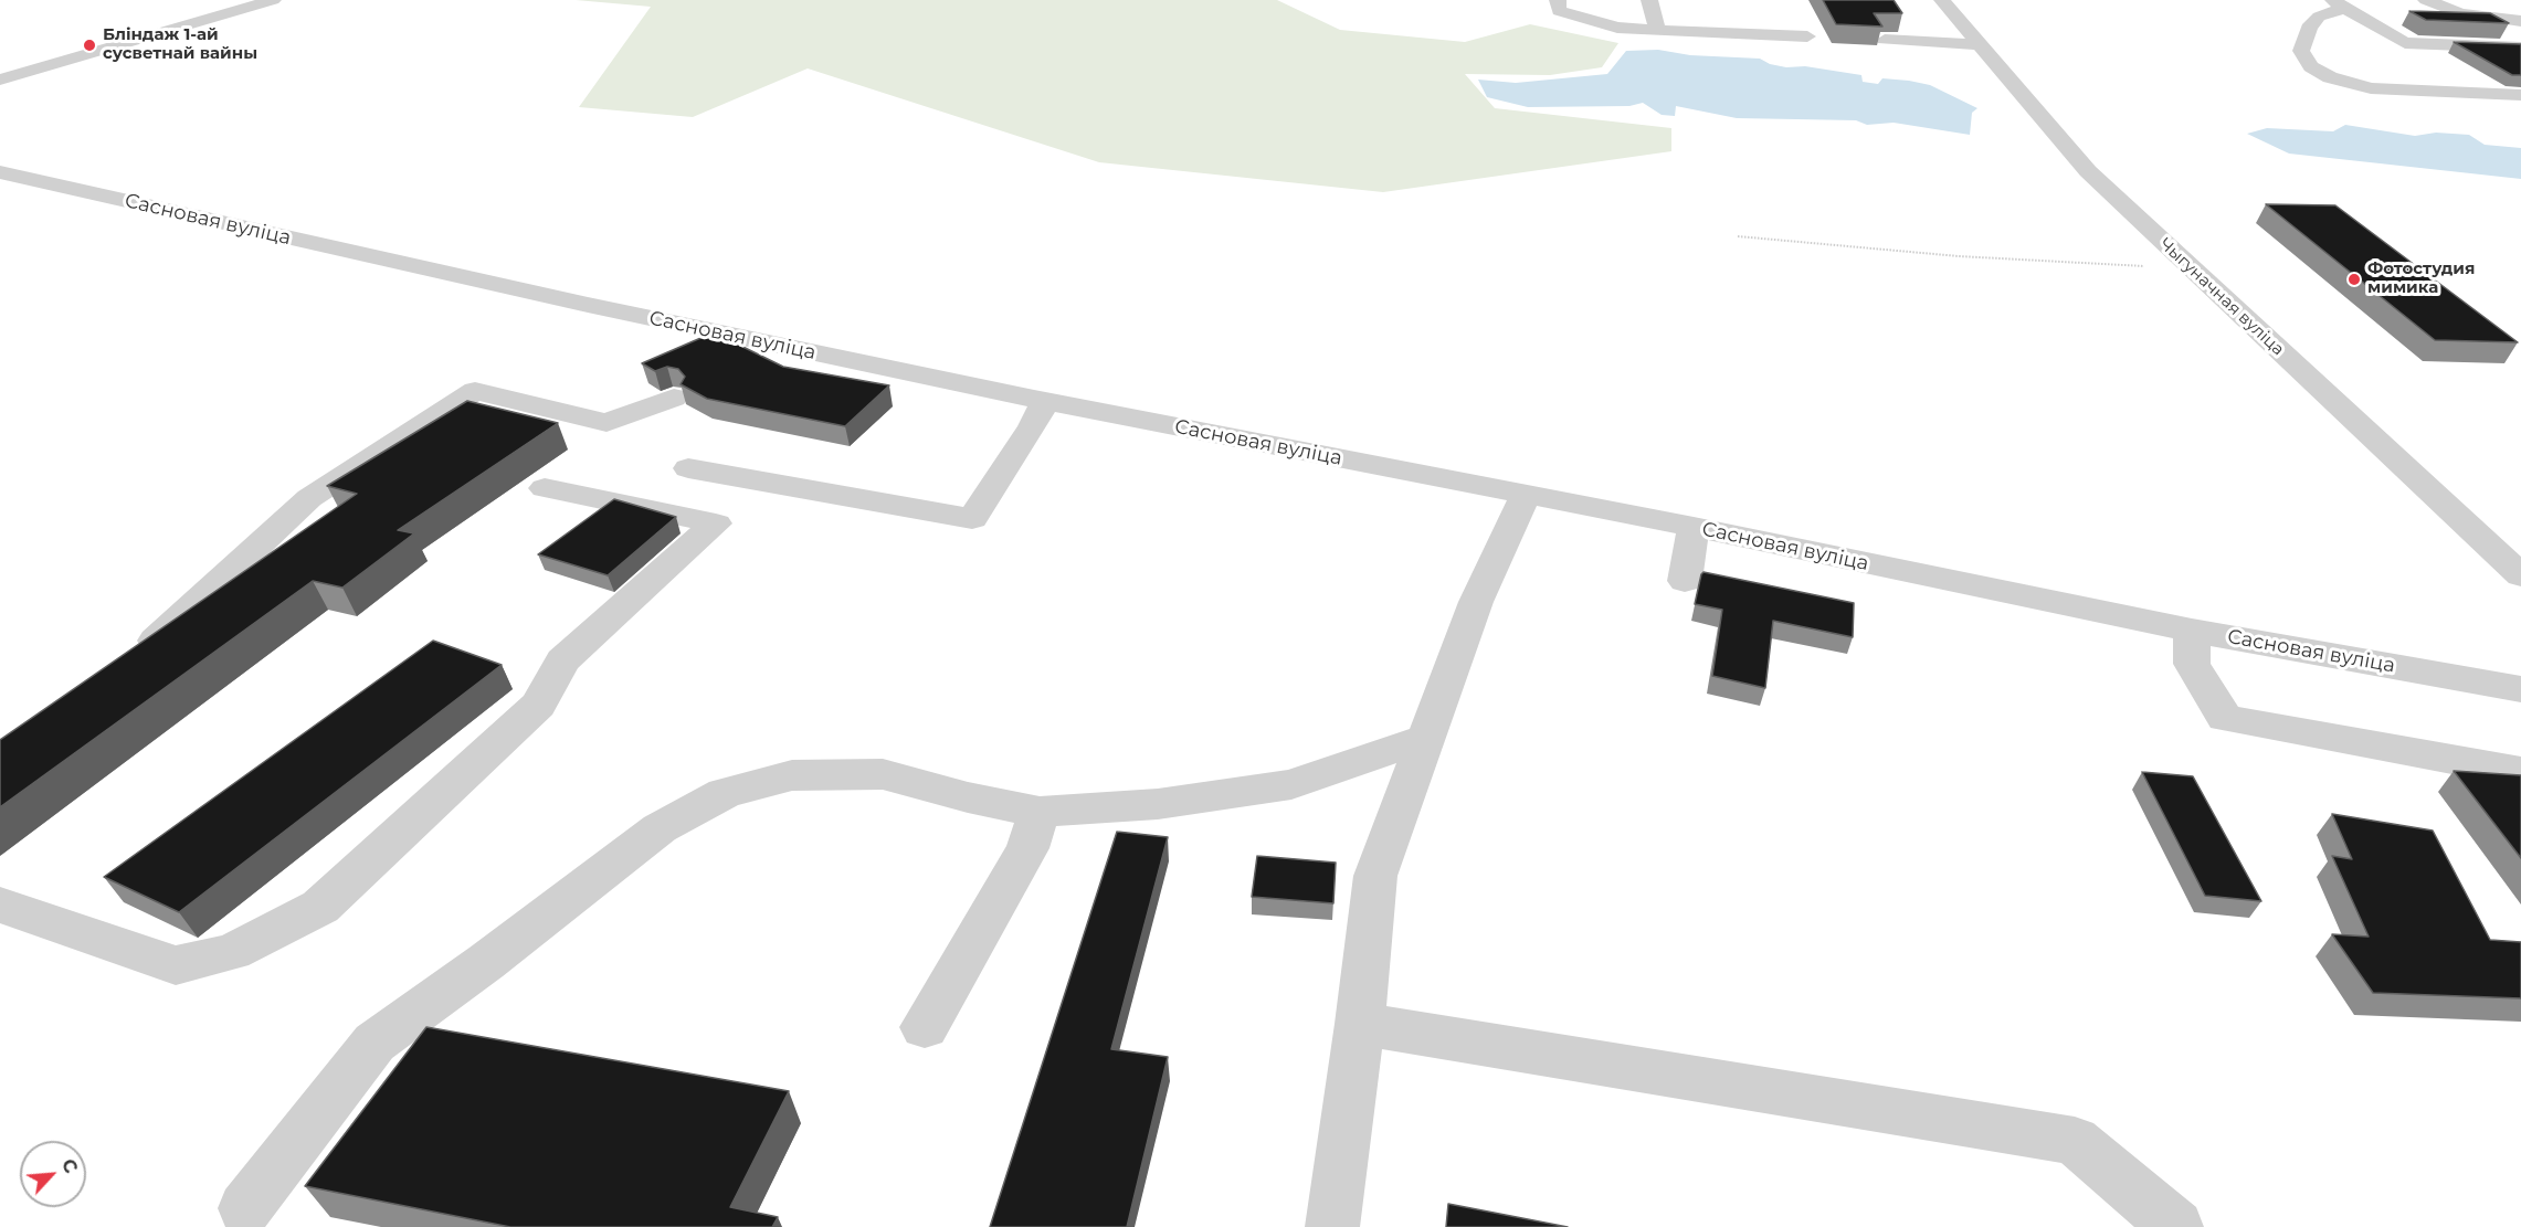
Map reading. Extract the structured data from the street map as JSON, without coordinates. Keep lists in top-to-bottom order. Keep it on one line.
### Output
{"streets":{"street":["Сасновая вуліца","Чыгуначная вуліца"]},"places":["Бліндаж 1-ай сусветнай вайны","Фотостудия мимика"],"north":"top right"}
